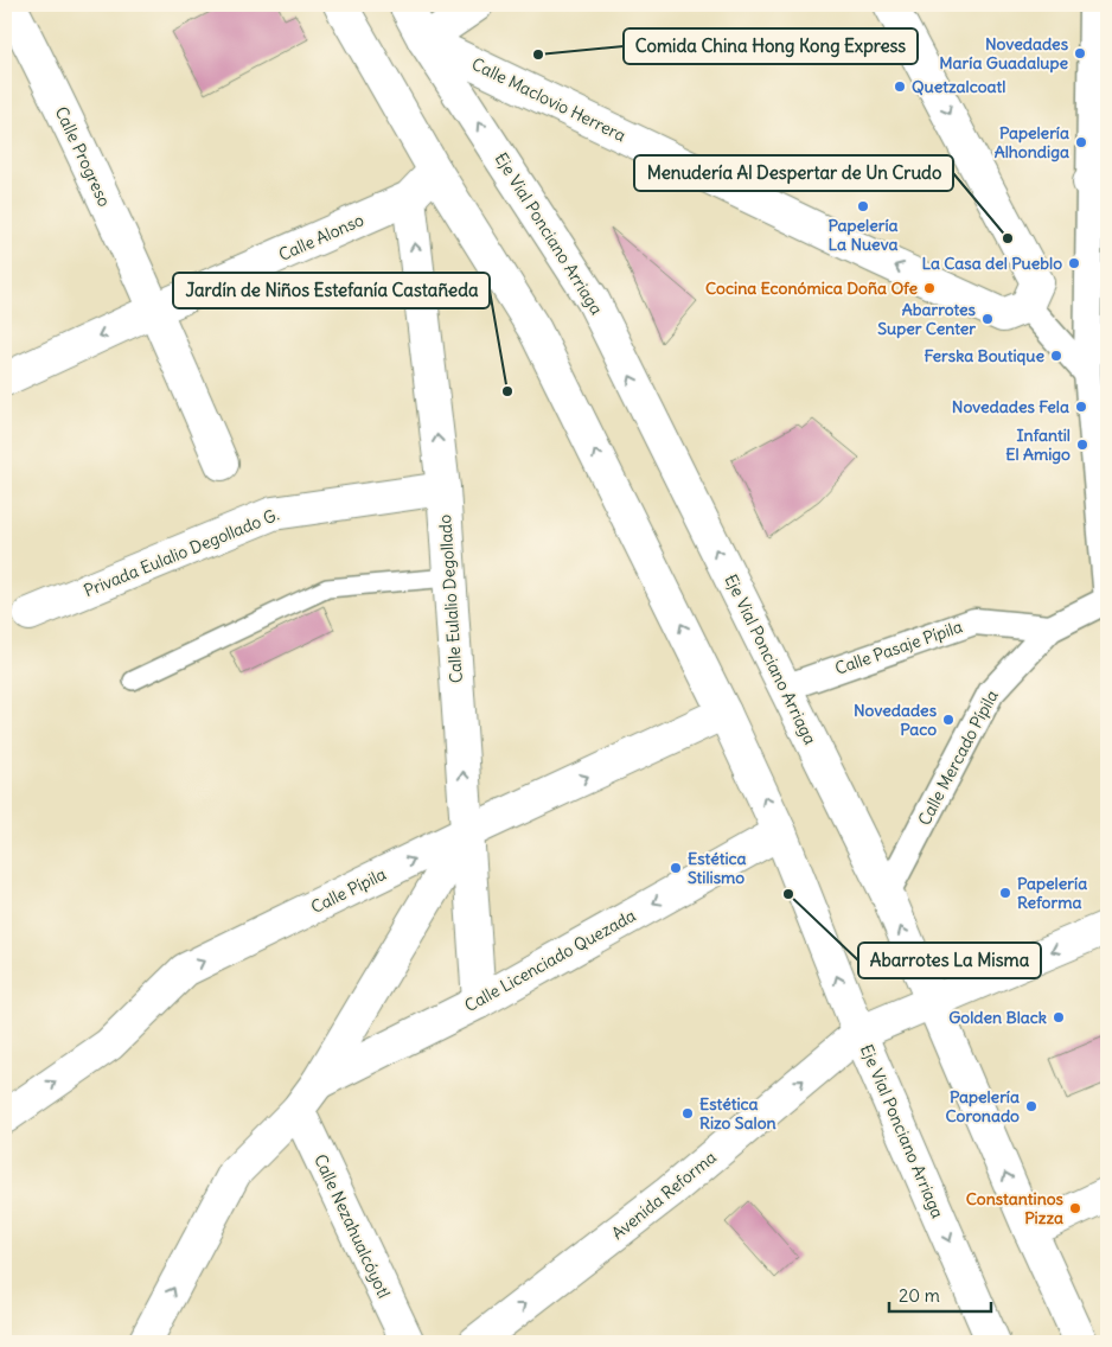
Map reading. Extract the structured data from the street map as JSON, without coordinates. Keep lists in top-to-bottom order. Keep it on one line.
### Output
{"streets":{"street":["Calle Maclovio Herrera","Calle Progreso","Eje Vial Ponciano Arriaga","Calle Alonso","Privada Eulalio Degollado G.","Calle Eulalio Degollado","Calle Pasaje Pípila","Calle Mercado Pípila","Calle Pípila","Calle Licenciado Quezada","Avenida Reforma","Calle Nezahualcóyotl"]},"crossings":[["Calle Maclovio Herrera","Eje Vial Ponciano Arriaga"],["Calle Progreso","Calle Alonso"],["Eje Vial Ponciano Arriaga","Calle Alonso"],["Eje Vial Ponciano Arriaga","Calle Pasaje Pípila"],["Eje Vial Ponciano Arriaga","Calle Mercado Pípila"],["Eje Vial Ponciano Arriaga","Calle Pípila"],["Eje Vial Ponciano Arriaga","Calle Licenciado Quezada"],["Eje Vial Ponciano Arriaga","Avenida Reforma"],["Calle Alonso","Calle Eulalio Degollado"],["Privada Eulalio Degollado G.","Calle Eulalio Degollado"],["Calle Eulalio Degollado","Calle Pípila"],["Calle Eulalio Degollado","Calle Licenciado Quezada"],["Calle Pasaje Pípila","Calle Mercado Pípila"],["Calle Pípila","Calle Licenciado Quezada"],["Calle Licenciado Quezada","Calle Nezahualcóyotl"]],"one_way":["Calle Maclovio Herrera","Calle Eulalio Degollado","Calle Pípila"],"places":["Novedades María Guadalupe","Comida China Hong Kong Express","Quetzalcoatl","Papelería Alhondiga","Papelería La Nueva","Menudería Al Despertar de Un Crudo","La Casa del Pueblo","Cocina Económica Doña Ofe","Abarrotes Super Center","Ferska Boutique","Jardín de Niños Estefanía Castañeda","Novedades Fela","Infantil El Amigo","Novedades Paco","Estética Stilismo","Papelería Reforma","Abarrotes La Misma","Golden Black","Papelería Coronado","Estética Rizo Salon","Constantinos Pizza"],"scale_bar":"20 m"}
